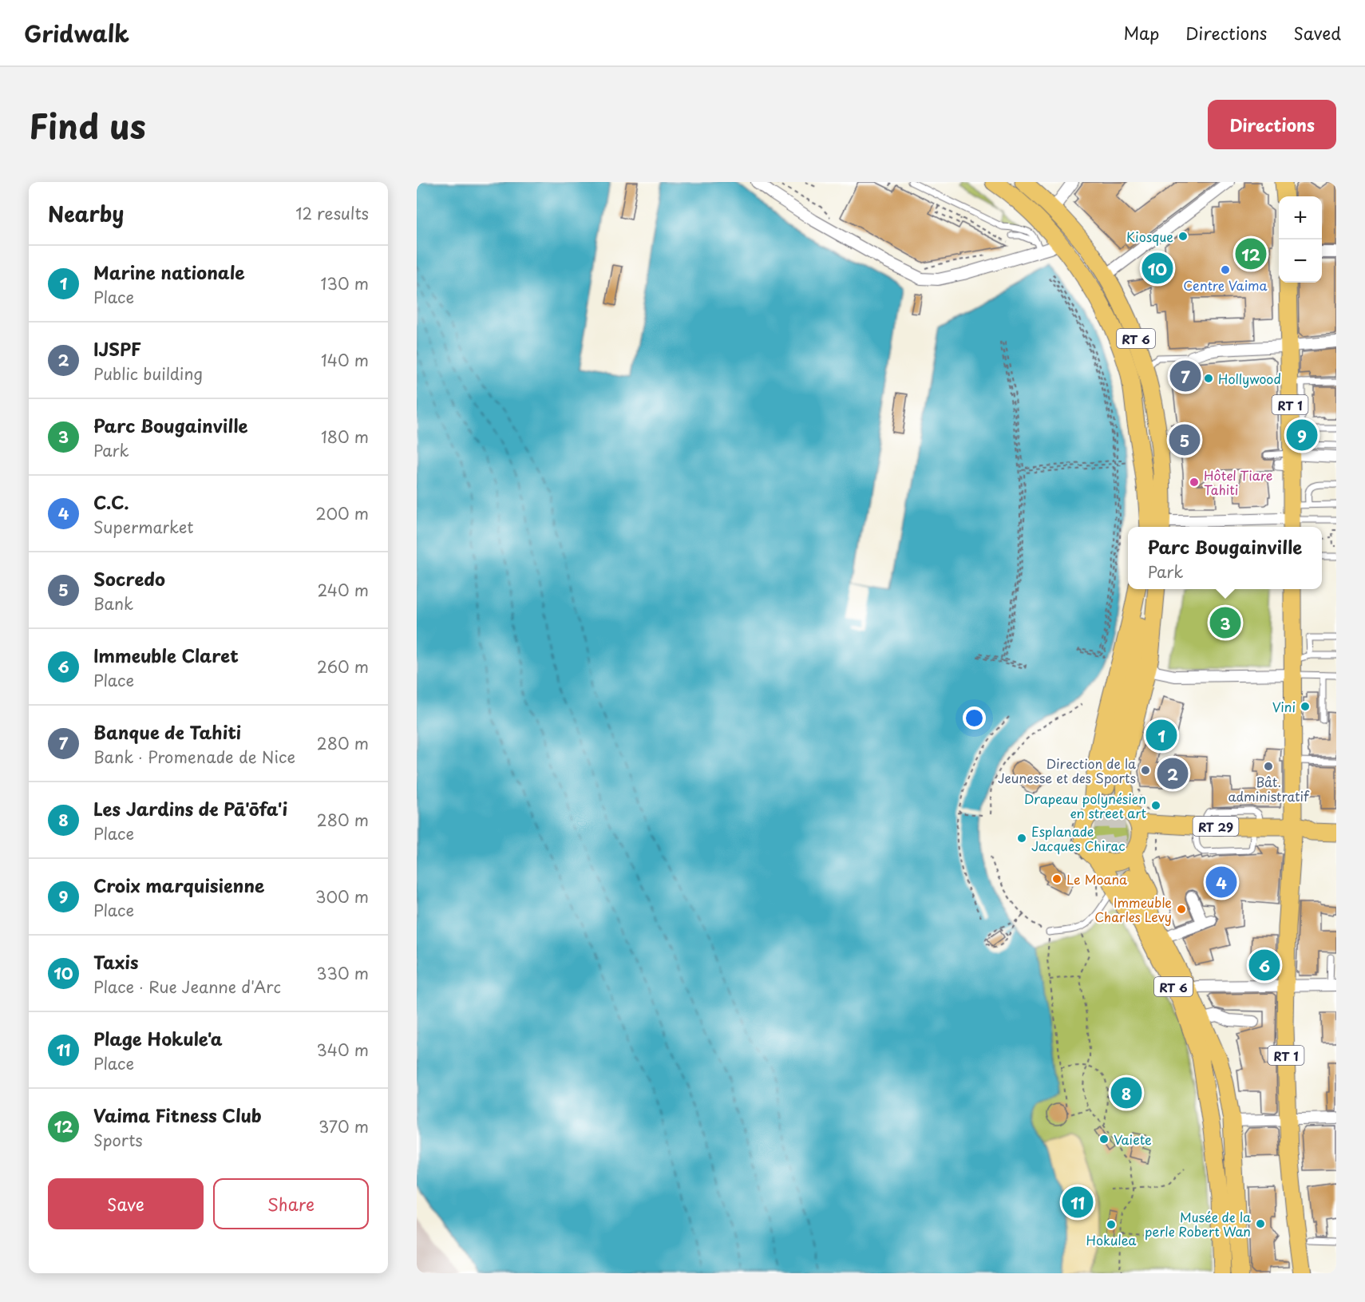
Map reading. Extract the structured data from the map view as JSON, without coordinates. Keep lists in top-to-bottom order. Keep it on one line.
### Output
{"streets":{"main road":["RT 6","RT 1","RT 29"]},"crossings":[["RT 1","RT 29"]],"places":["Kiosque","Centre Vaima","Hollywood","Hôtel Tiare Tahiti","Vini","Bât. administratif","Direction de la Jeunesse et des Sports","Drapeau polynésien en street art","Esplanade Jacques Chirac","Le Moana","Immeuble Charles Levy","Vaiete","Musée de la perle Robert Wan","Hokulea"],"page":{"header":"Gridwalk","nav":["Map","Directions","Saved"],"title":"Find us","buttons":["Directions",["Save","Share"]],"heading":["Nearby","12 results"],"map_buttons":["+","−"],"pins":["12","10","7","9","5","3","1","2","4","6","8","11"],"list":[{"mark":"1","name":"Marine nationale","note":"Place","value":"130 m"},{"mark":"2","name":"IJSPF","note":"Public building","value":"140 m"},{"mark":"3","name":"Parc Bougainville","note":"Park","value":"180 m"},{"mark":"4","name":"C.C.","note":"Supermarket","value":"200 m"},{"mark":"5","name":"Socredo","note":"Bank","value":"240 m"},{"mark":"6","name":"Immeuble Claret","note":"Place","value":"260 m"},{"mark":"7","name":"Banque de Tahiti","note":"Bank · Promenade de Nice","value":"280 m"},{"mark":"8","name":"Les Jardins de Pā'ōfa'i","note":"Place","value":"280 m"},{"mark":"9","name":"Croix marquisienne","note":"Place","value":"300 m"},{"mark":"10","name":"Taxis","note":"Place · Rue Jeanne d'Arc","value":"330 m"},{"mark":"11","name":"Plage Hokule'a","note":"Place","value":"340 m"},{"mark":"12","name":"Vaima Fitness Club","note":"Sports","value":"370 m"}],"popup":["Parc Bougainville","Park"]}}
